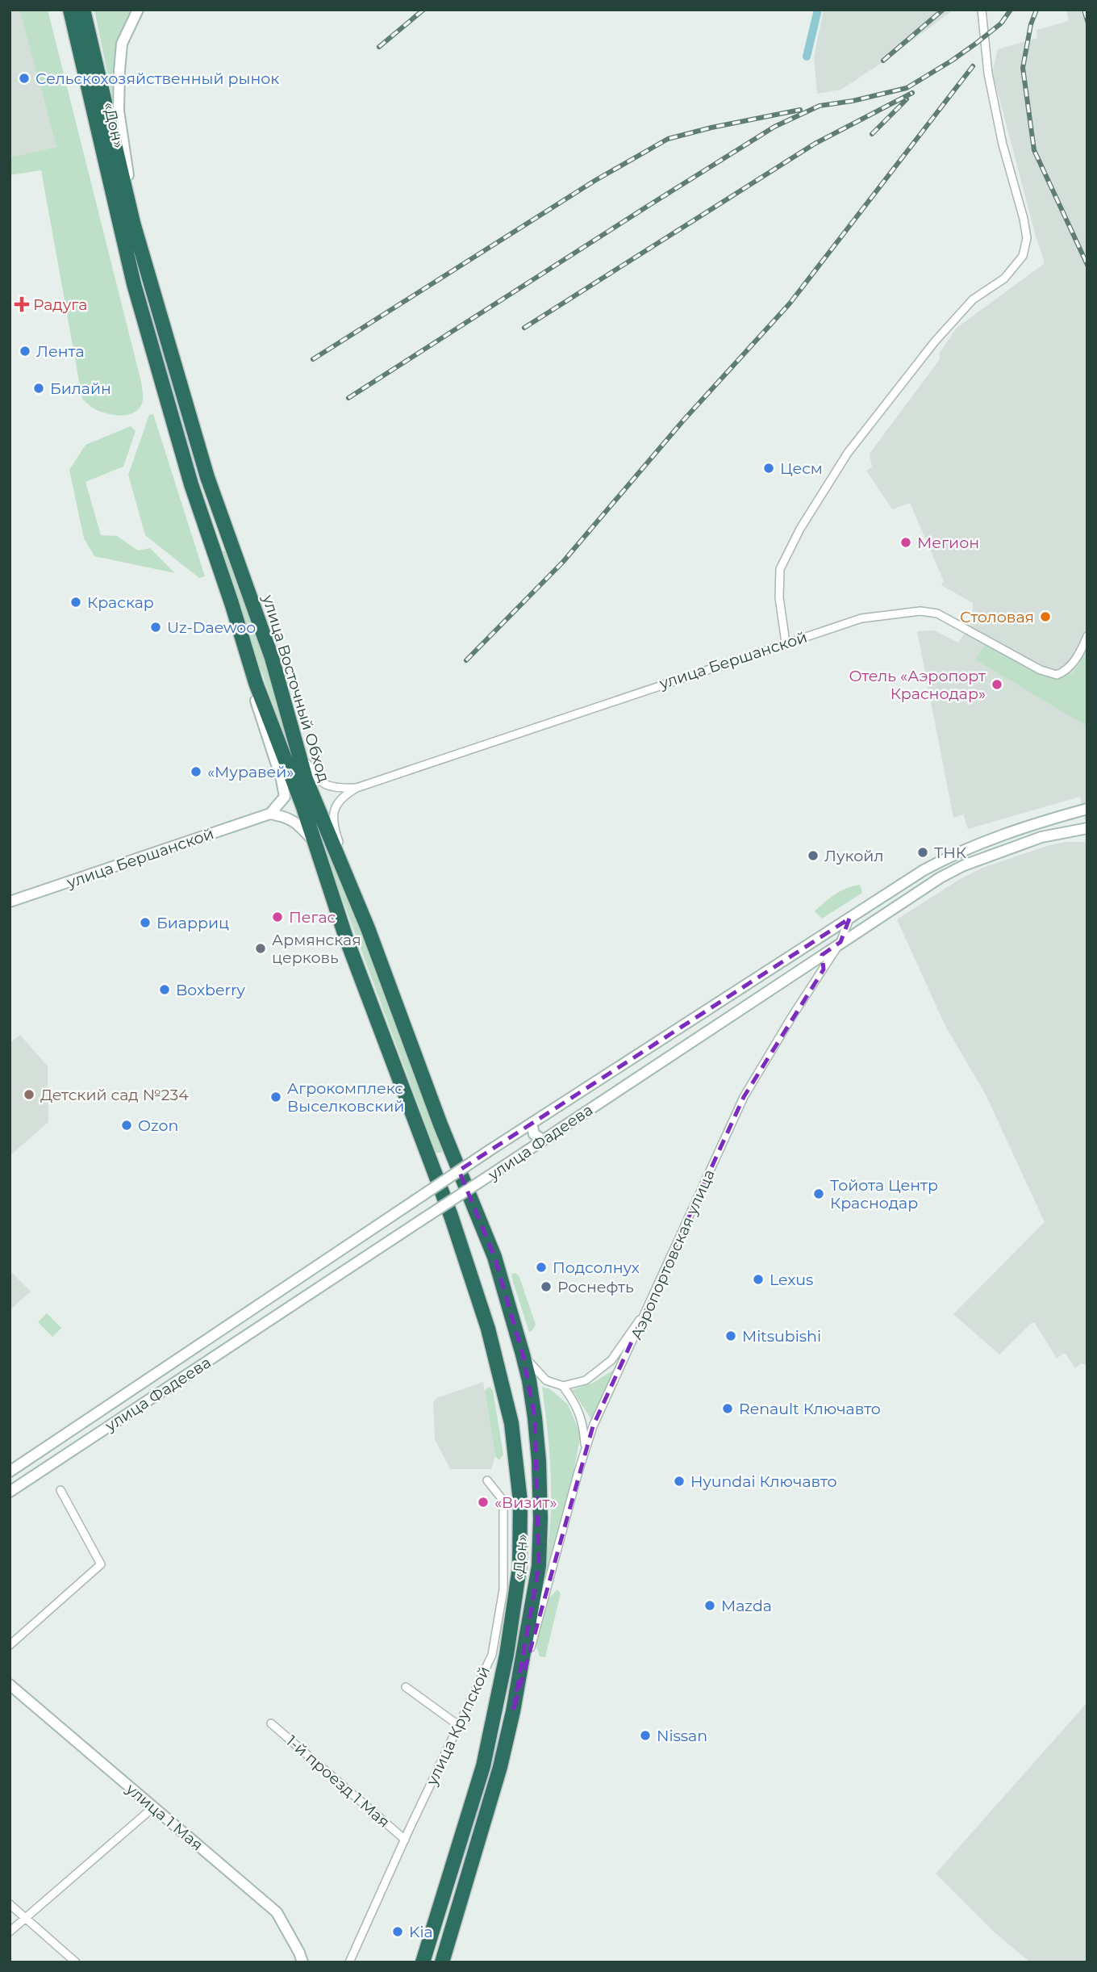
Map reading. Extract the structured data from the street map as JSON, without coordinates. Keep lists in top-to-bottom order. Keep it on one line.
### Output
{"streets":{"highway":["«Дон»","улица Восточный Обход"],"main road":["улица Бершанской","улица Фадеева","улица 1 Мая"],"street":["Аэропортовская улица","улица Крупской","1-й проезд 1 Мая"]},"crossings":[["«Дон»","улица Восточный Обход"],["«Дон»","Аэропортовская улица"],["улица Бершанской","улица Восточный Обход"],["улица Фадеева","Аэропортовская улица"],["улица Крупской","1-й проезд 1 Мая"]],"places":{"other":["Сельскохозяйственный рынок","Лента","Билайн","Цесм","Мегион","Краскар","Столовая","Uz-Daewoo","Отель «Аэропорт Краснодар»","«Муравей»","ТНК","Лукойл","Пегас","Биарриц","Армянская церковь","Boxberry","Детский сад №234","Агрокомплекс Выселковский","Ozon","Тойота Центр Краснодар","Подсолнух","Lexus","Роснефть","Mitsubishi","Renault Ключавто","Hyundai Ключавто","«Визит»","Mazda","Nissan","Kia"],"health":["Радуга"]}}
